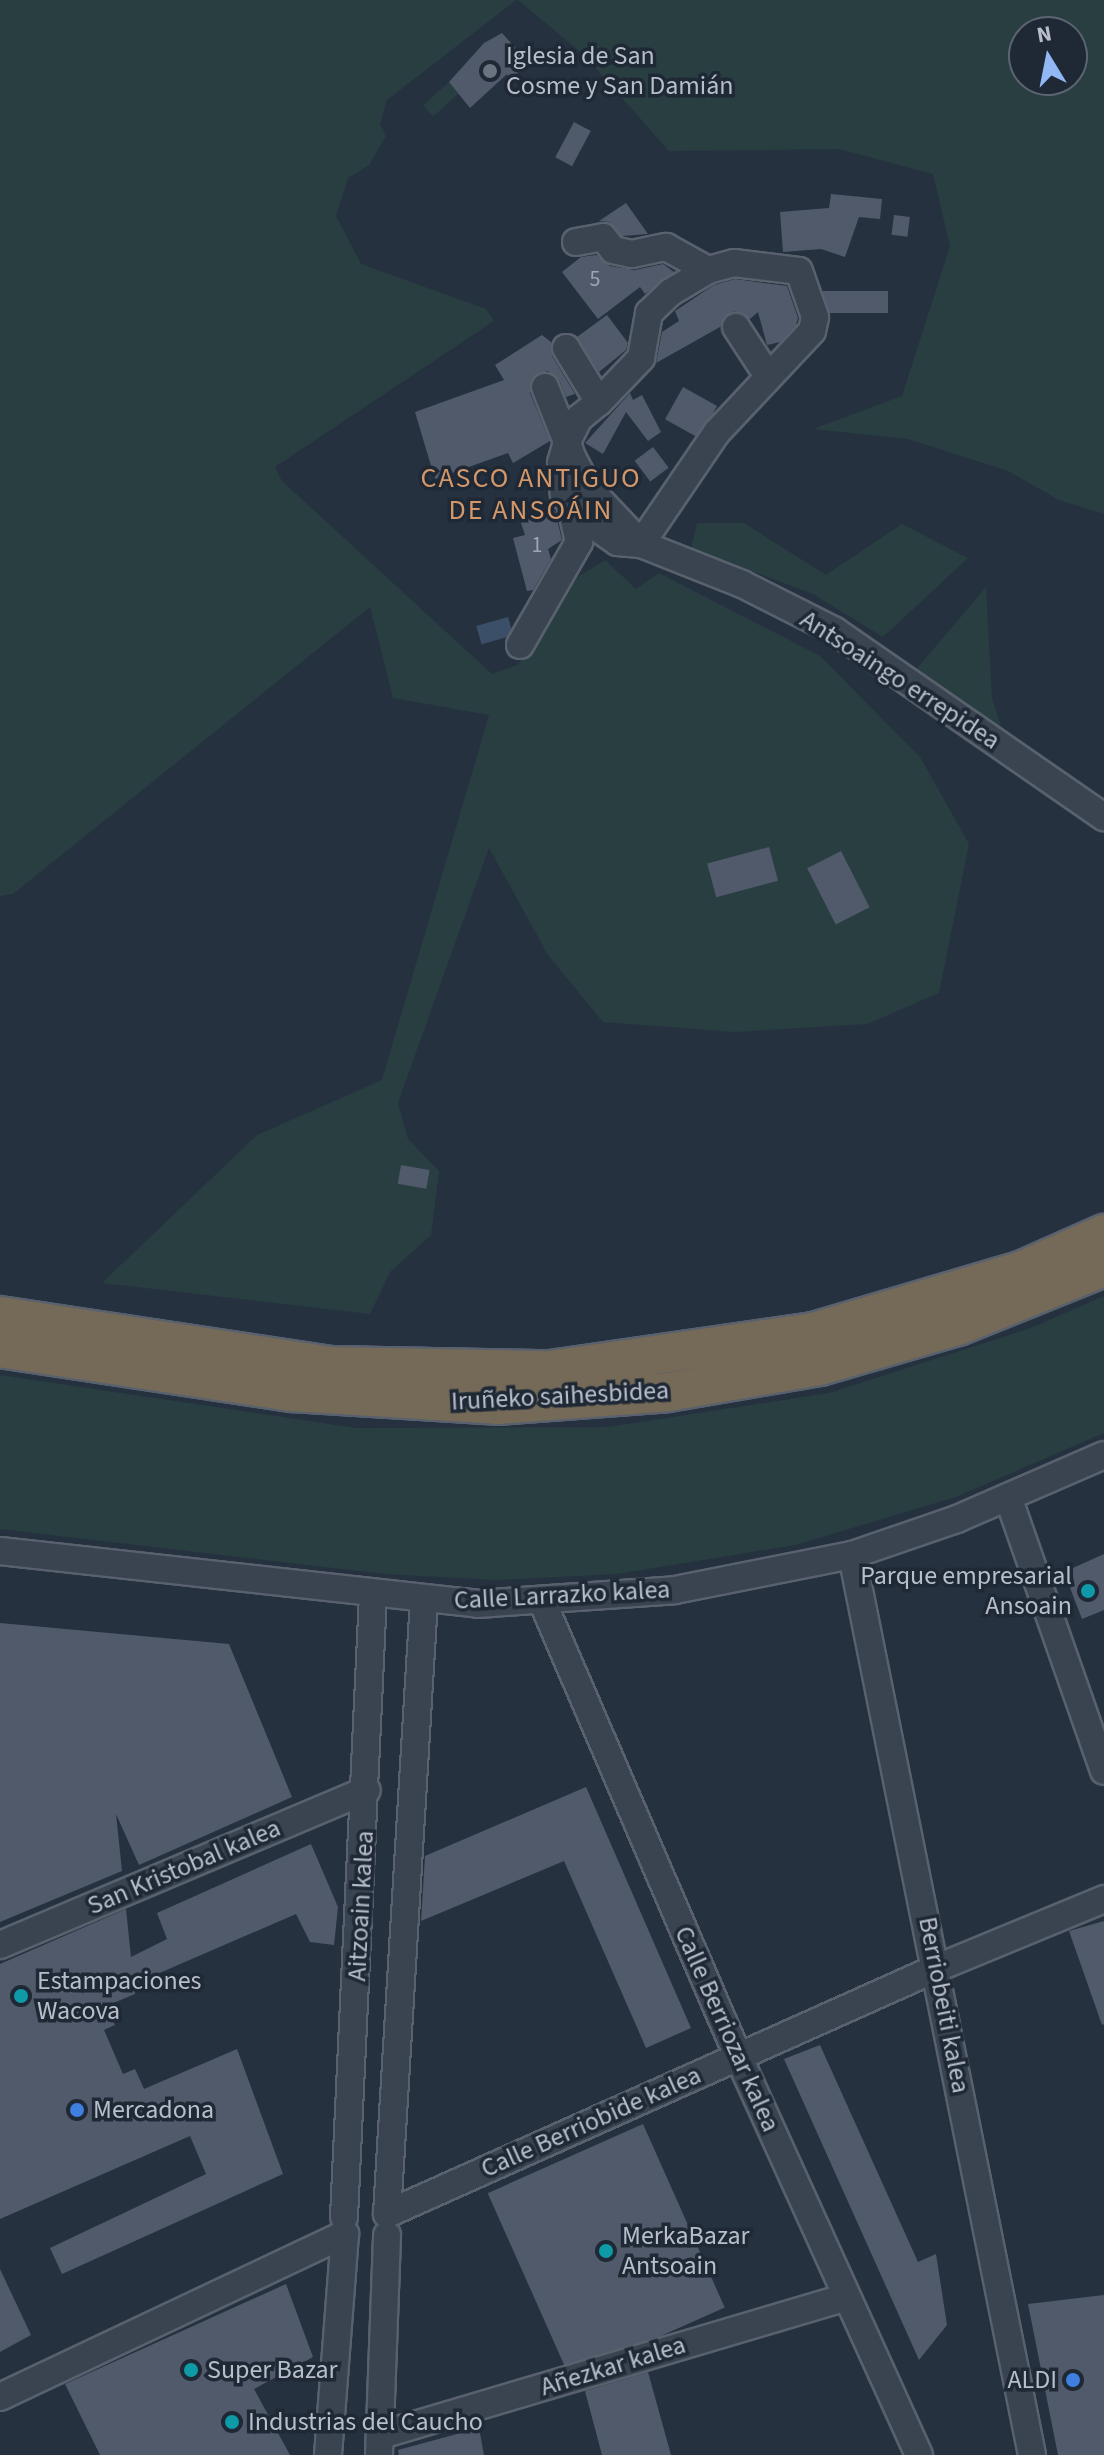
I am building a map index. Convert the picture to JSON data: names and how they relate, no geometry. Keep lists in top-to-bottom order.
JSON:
{
  "streets": {
    "highway": ["Iruñeko saihesbidea"],
    "street": [
      "Antsoaingo errepidea",
      "Calle Larrazko kalea",
      "San Kristobal kalea",
      "Aitzoain kalea",
      "Berriobeiti kalea",
      "Calle Berriozar kalea",
      "Calle Berriobide kalea",
      "Añezkar kalea"
    ]
  },
  "crossings": [
    ["Calle Larrazko kalea", "Aitzoain kalea"],
    ["Calle Larrazko kalea", "Berriobeiti kalea"],
    ["Calle Larrazko kalea", "Calle Berriozar kalea"],
    ["San Kristobal kalea", "Aitzoain kalea"],
    ["Aitzoain kalea", "Calle Berriobide kalea"],
    ["Aitzoain kalea", "Añezkar kalea"],
    ["Berriobeiti kalea", "Calle Berriobide kalea"],
    ["Calle Berriozar kalea", "Calle Berriobide kalea"],
    ["Calle Berriozar kalea", "Añezkar kalea"]
  ],
  "districts": ["CASCO ANTIGUO DE ANSOÁIN"],
  "places": [
    "Iglesia de San Cosme y San Damián",
    "Parque empresarial Ansoain",
    "Estampaciones Wacova",
    "Mercadona",
    "MerkaBazar Antsoain",
    "Super Bazar",
    "ALDI",
    "Industrias del Caucho"
  ],
  "house_numbers": ["5", "1"],
  "north": "top"
}
